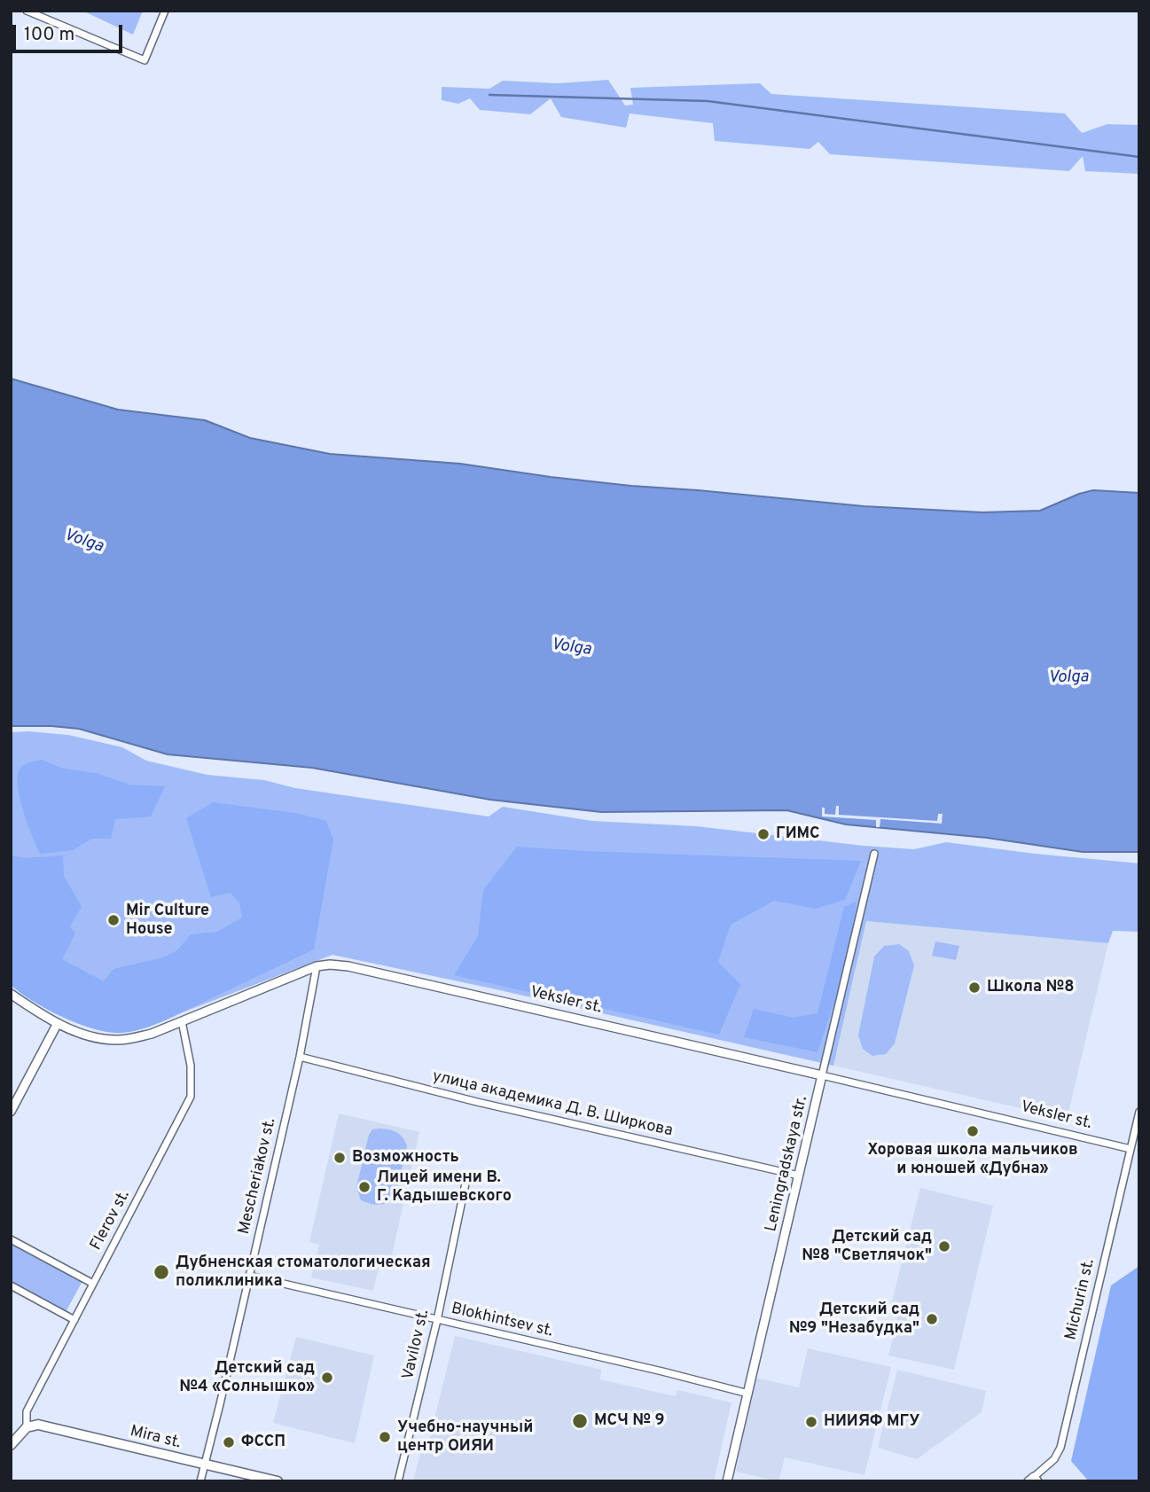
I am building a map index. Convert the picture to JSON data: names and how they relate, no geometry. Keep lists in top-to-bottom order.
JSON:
{
  "streets": {
    "main road": ["Mira st."],
    "street": [
      "Veksler st.",
      "улица академика Д. В. Ширкова",
      "Leningradskaya str.",
      "Mescheriakov st.",
      "Flerov st.",
      "Michurin st.",
      "Blokhintsev st.",
      "Vavilov st."
    ]
  },
  "crossings": [
    ["Veksler st.", "Leningradskaya str."],
    ["Veksler st.", "Mescheriakov st."],
    ["Veksler st.", "Flerov st."],
    ["Veksler st.", "Michurin st."],
    ["улица академика Д. В. Ширкова", "Leningradskaya str."],
    ["улица академика Д. В. Ширкова", "Mescheriakov st."],
    ["Leningradskaya str.", "Blokhintsev st."],
    ["Mescheriakov st.", "Blokhintsev st."],
    ["Mescheriakov st.", "Mira st."],
    ["Flerov st.", "Mira st."],
    ["Blokhintsev st.", "Vavilov st."]
  ],
  "water": ["Volga"],
  "places": [
    "ГИМС",
    "Mir Culture House",
    "Школа №8",
    "Хоровая школа мальчиков и юношей «Дубна»",
    "Возможность",
    "Лицей имени В. Г. Кадышевского",
    "Детский сад №8 \"Светлячок\"",
    "Дубненская стоматологическая поликлиника",
    "Детский сад №9 \"Незабудка\"",
    "Детский сад №4 «Солнышко»",
    "МСЧ № 9",
    "НИИЯФ МГУ",
    "Учебно-научный центр ОИЯИ",
    "ФССП"
  ],
  "scale_bar": "100 m"
}
